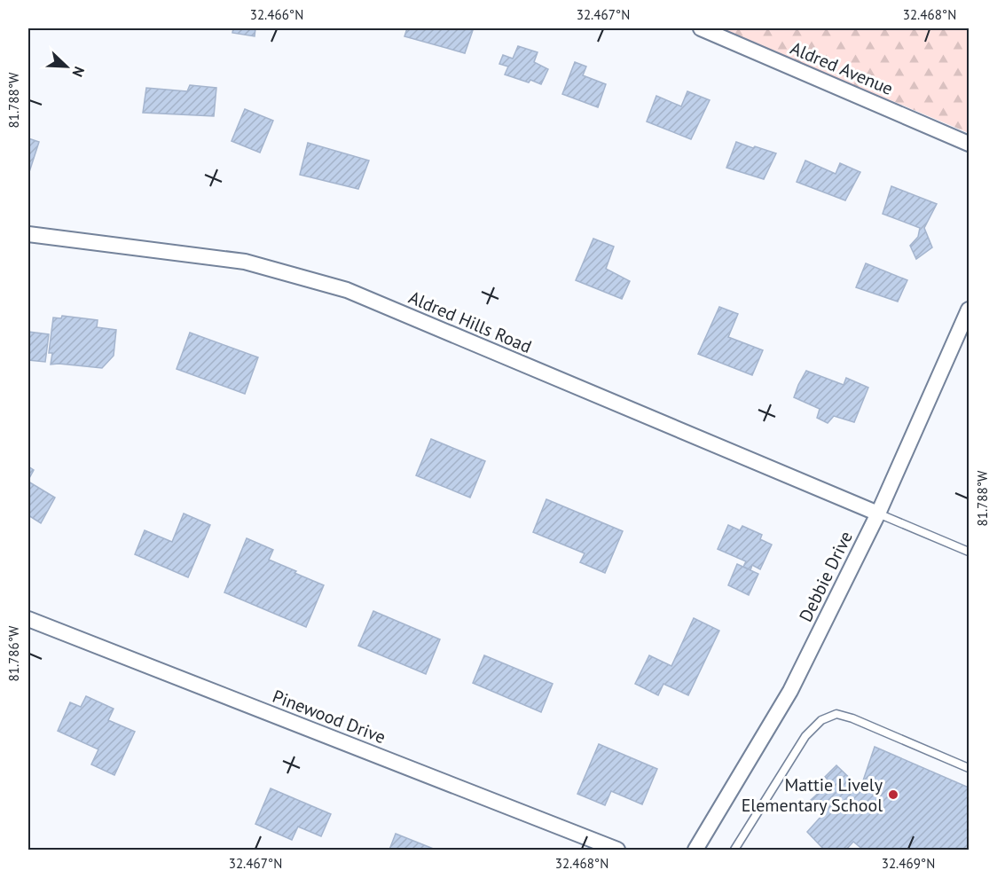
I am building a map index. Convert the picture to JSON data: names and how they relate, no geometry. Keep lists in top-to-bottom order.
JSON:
{
  "streets": {
    "street": [
      "Aldred Avenue",
      "Aldred Hills Road",
      "Debbie Drive",
      "Pinewood Drive"
    ]
  },
  "crossings": [
    ["Aldred Hills Road", "Debbie Drive"]
  ],
  "places": ["Mattie Lively Elementary School"],
  "north": "bottom right",
  "coordinates": [
    "32.466°N",
    "32.467°N",
    "32.468°N",
    "81.788°W",
    "81.786°W",
    "32.469°N"
  ]
}
